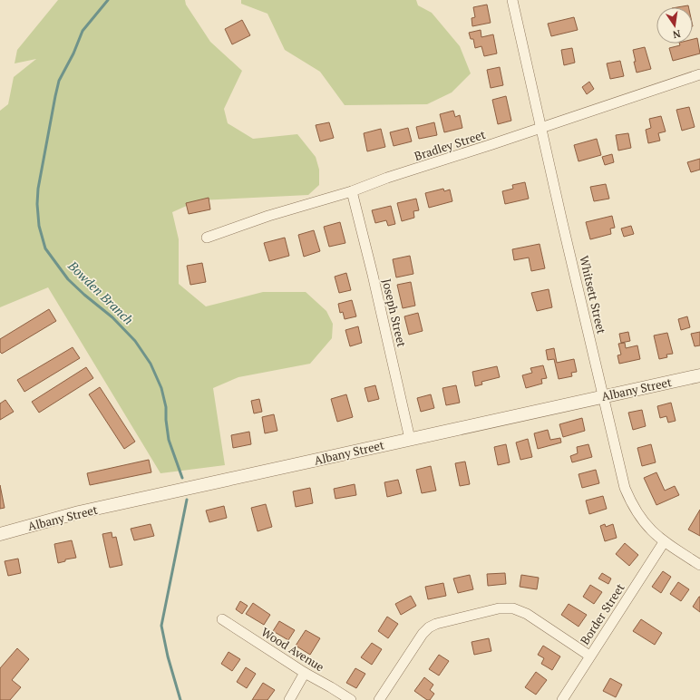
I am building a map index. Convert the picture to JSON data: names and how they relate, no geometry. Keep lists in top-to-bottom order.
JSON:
{
  "streets": {
    "street": [
      "Bradley Street",
      "Whitsett Street",
      "Joseph Street",
      "Albany Street",
      "Border Street",
      "Wood Avenue"
    ]
  },
  "crossings": [
    ["Bradley Street", "Whitsett Street"],
    ["Bradley Street", "Joseph Street"],
    ["Whitsett Street", "Albany Street"],
    ["Whitsett Street", "Border Street"],
    ["Joseph Street", "Albany Street"]
  ],
  "water": ["Bowden Branch"],
  "north": "bottom"
}
